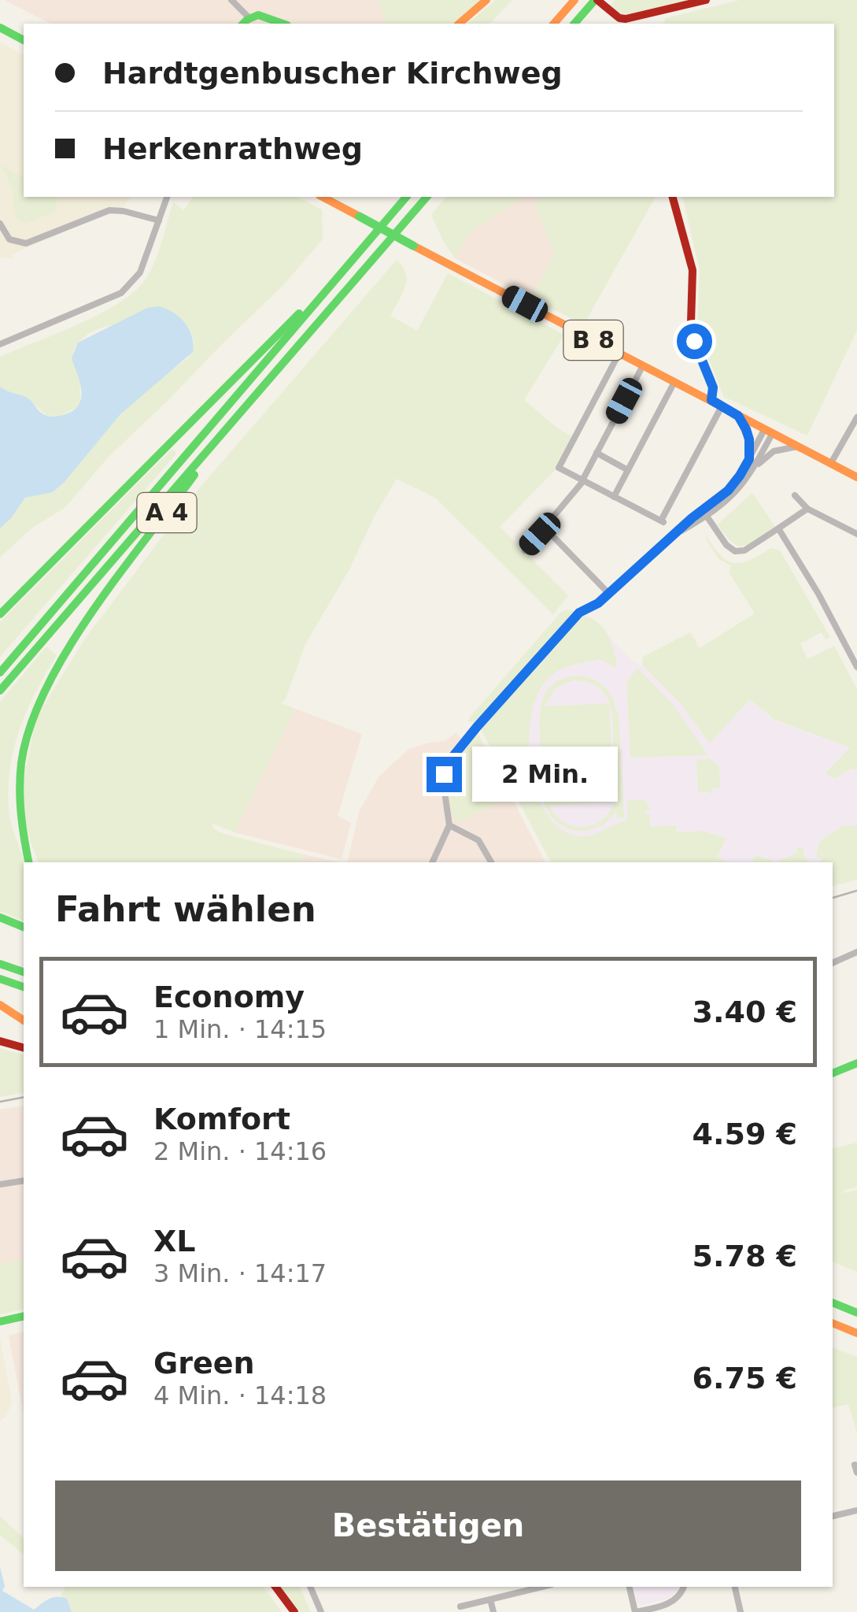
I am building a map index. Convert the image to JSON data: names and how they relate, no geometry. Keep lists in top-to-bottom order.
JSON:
{
  "streets": {
    "main road": ["B 8", "A 4"]
  },
  "page": {
    "banner": ["Hardtgenbuscher Kirchweg", "Herkenrathweg"],
    "bubble": "2 Min.",
    "heading": "Fahrt wählen",
    "list": [
      {
        "name": "Economy",
        "note": "1 Min. · 14:15",
        "value": "3.40 €"
      },
      {
        "name": "Komfort",
        "note": "2 Min. · 14:16",
        "value": "4.59 €"
      },
      {
        "name": "XL",
        "note": "3 Min. · 14:17",
        "value": "5.78 €"
      },
      {
        "name": "Green",
        "note": "4 Min. · 14:18",
        "value": "6.75 €"
      }
    ],
    "buttons": "Bestätigen"
  }
}
